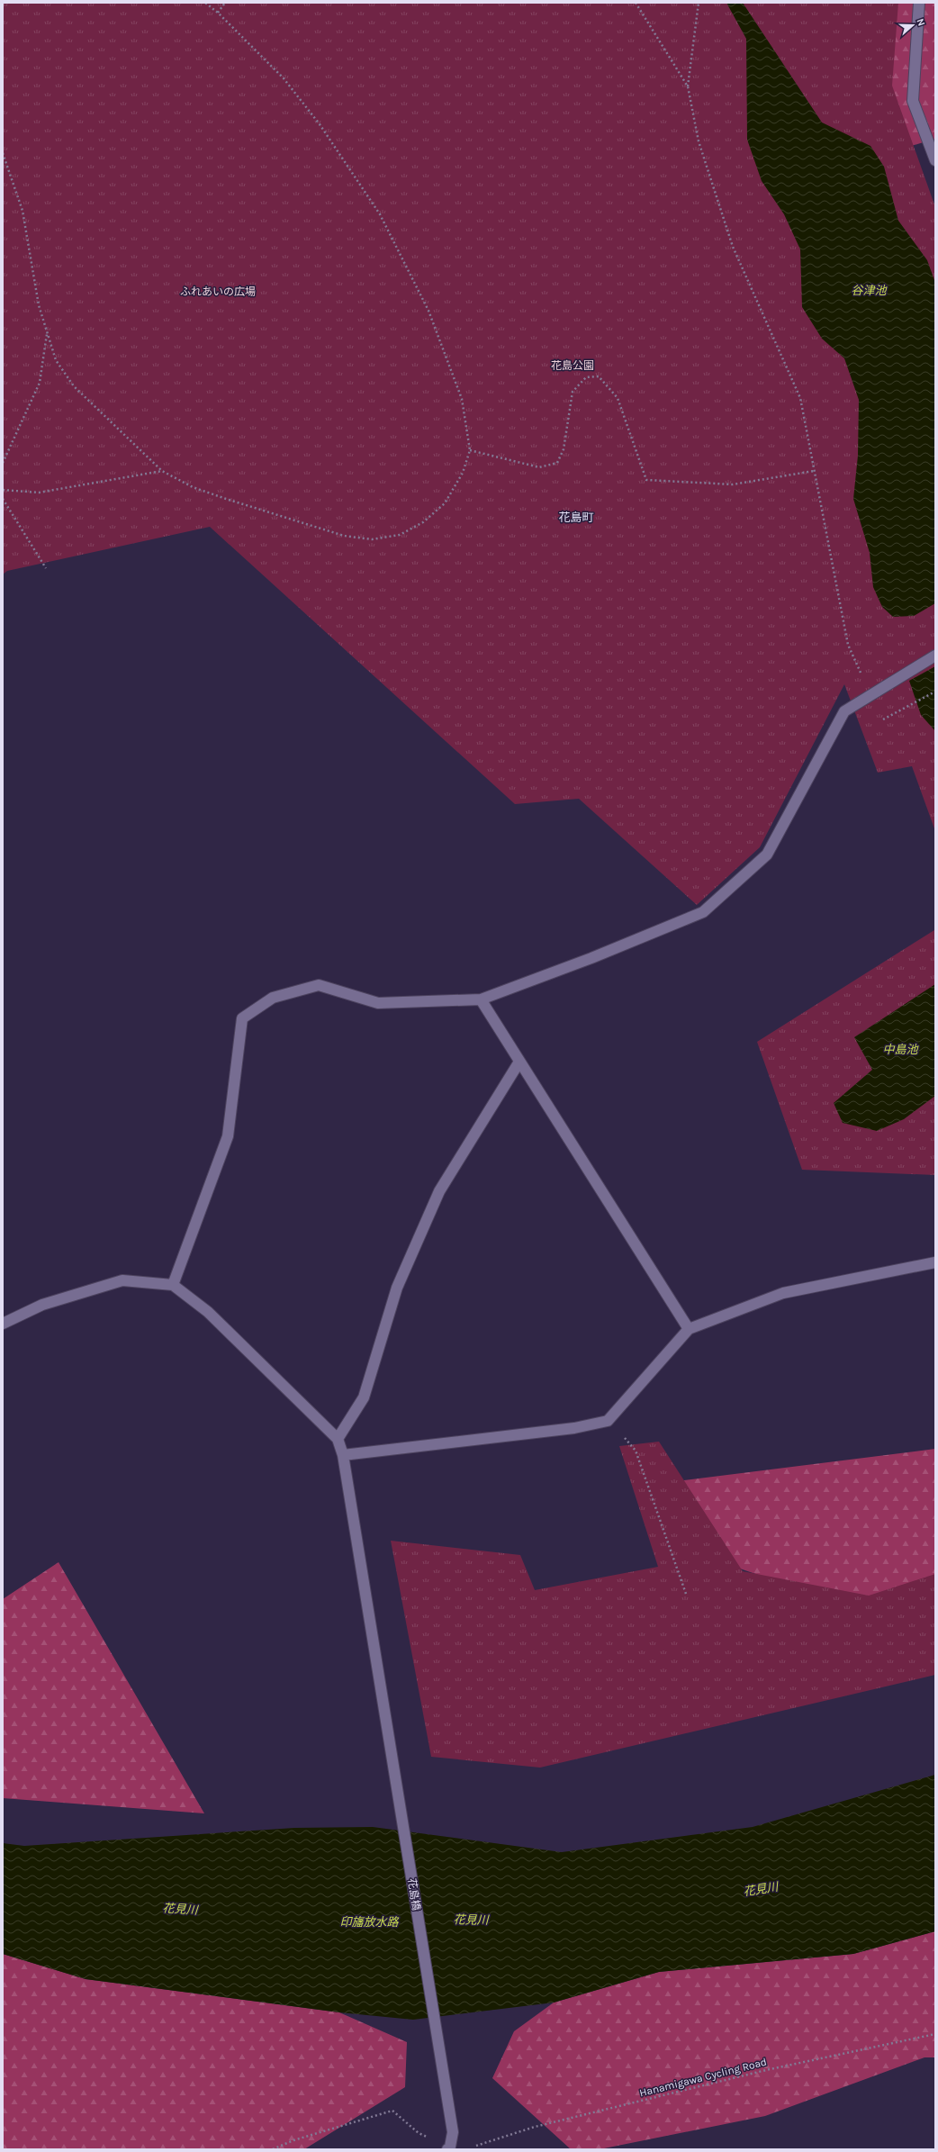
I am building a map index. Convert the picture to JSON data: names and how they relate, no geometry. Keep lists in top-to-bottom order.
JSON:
{
  "streets": {
    "street": ["花島橋"],
    "path": ["Hanamigawa Cycling Road"]
  },
  "districts": ["花島町"],
  "water": [
    "谷津池",
    "中島池",
    "花見川",
    "印旛放水路"
  ],
  "parks": ["ふれあいの広場", "花島公園"],
  "north": "right"
}
